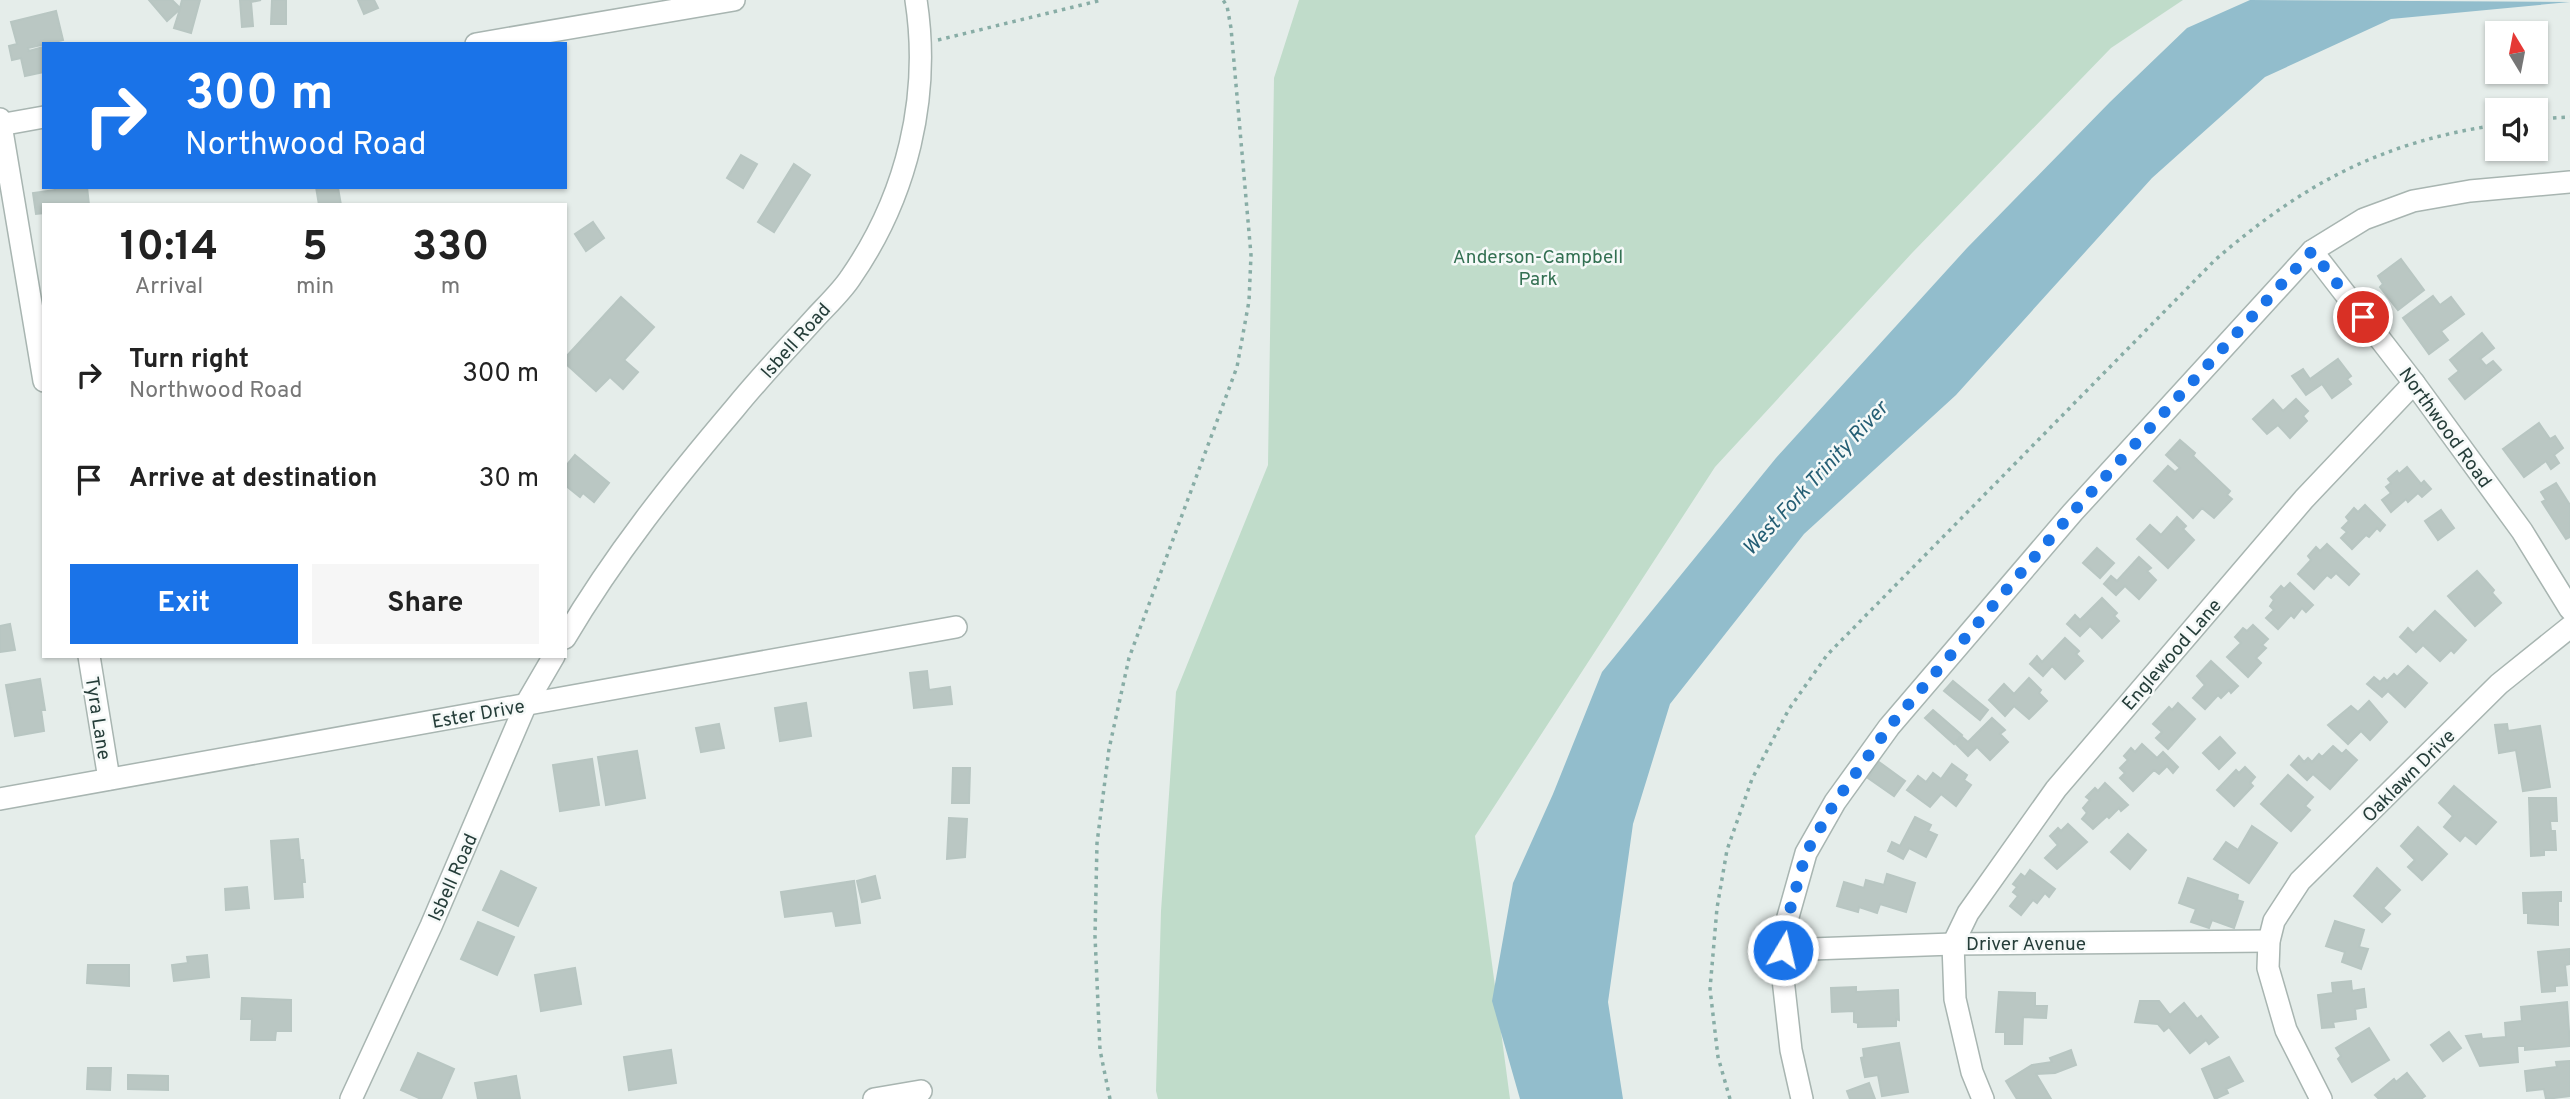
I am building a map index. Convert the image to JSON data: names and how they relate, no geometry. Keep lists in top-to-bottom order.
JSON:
{
  "streets": {
    "street": [
      "Isbell Road",
      "Northwood Road",
      "Englewood Lane",
      "Ester Drive",
      "Tyra Lane",
      "Oaklawn Drive",
      "Driver Avenue"
    ]
  },
  "crossings": [
    ["Isbell Road", "Ester Drive"],
    ["Northwood Road", "Englewood Lane"],
    ["Englewood Lane", "Driver Avenue"],
    ["Ester Drive", "Tyra Lane"],
    ["Oaklawn Drive", "Driver Avenue"]
  ],
  "water": ["West Fork Trinity River"],
  "parks": ["Anderson-Campbell Park"],
  "north": "top",
  "page": {
    "turn": ["300 m", "Northwood Road"],
    "eta": [
      "10:14",
      "Arrival",
      "5",
      "min",
      "330",
      "m"
    ],
    "list": [
      {
        "name": "Turn right",
        "note": "Northwood Road",
        "value": "300 m"
      },
      {
        "name": "Arrive at destination",
        "value": "30 m"
      }
    ],
    "buttons": ["Exit", "Share"]
  }
}
